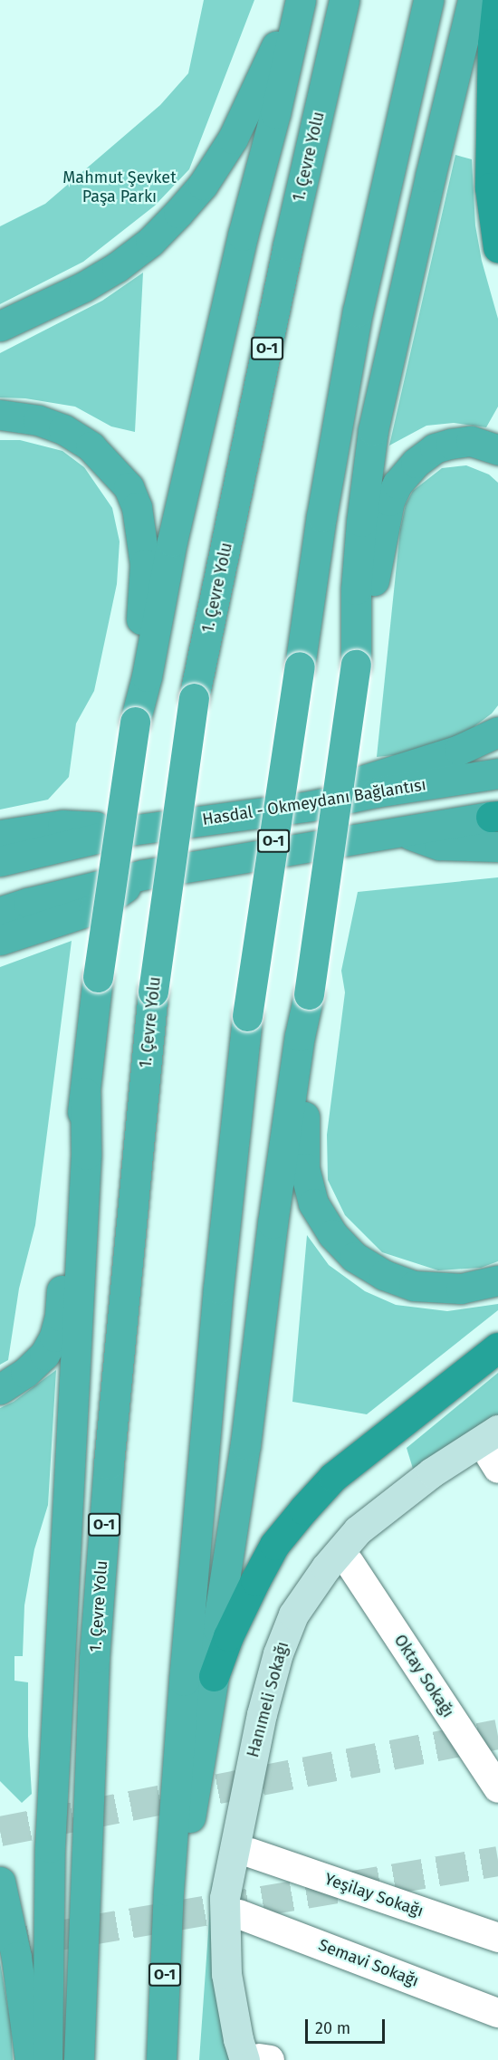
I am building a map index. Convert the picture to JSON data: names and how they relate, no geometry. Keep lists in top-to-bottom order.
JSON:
{
  "streets": {
    "highway": ["1. Çevre Yolu", "O-1", "Hasdal - Okmeydanı Bağlantısı"],
    "main road": ["Hanımeli Sokağı"],
    "street": ["Oktay Sokağı", "Yeşilay Sokağı", "Semavi Sokağı"]
  },
  "crossings": [
    ["Oktay Sokağı", "Hanımeli Sokağı"],
    ["Hanımeli Sokağı", "Yeşilay Sokağı"],
    ["Hanımeli Sokağı", "Semavi Sokağı"]
  ],
  "parks": ["Mahmut Şevket Paşa Parkı"],
  "scale_bar": "20 m"
}
